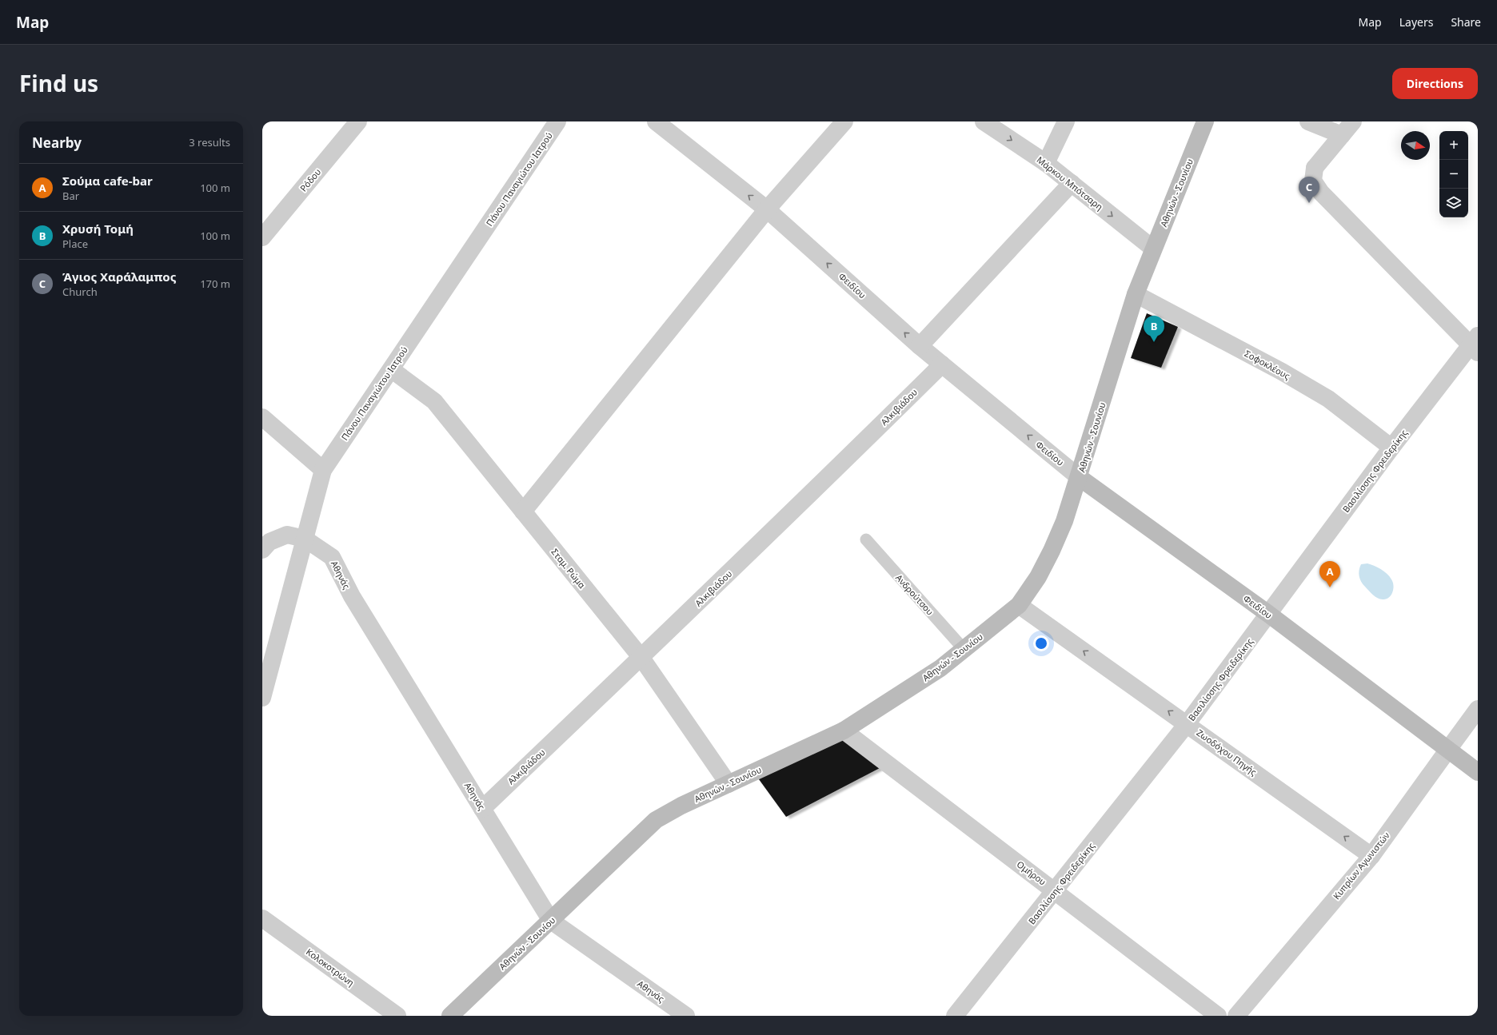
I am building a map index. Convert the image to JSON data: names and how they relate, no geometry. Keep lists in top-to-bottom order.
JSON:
{
  "streets": {
    "main road": ["Αθηνών - Σουνίου", "Φειδίου"],
    "street": [
      "Πάνου Παναγιώτου Ιατρού",
      "Ρόδου",
      "Μάρκου Μπότσαρη",
      "Σοφοκλέους",
      "Αλκιβιάδου",
      "Βασιλίσσης Φρειδερίκης",
      "Σταμ. Ρώμα",
      "Αθηνάς",
      "Ζωοδόχου Πηγής",
      "Κυπρίων Αγωνιστών",
      "Ομήρου",
      "Κολοκοτρώνη"
    ],
    "lane": ["Ανδρούτσου"]
  },
  "crossings": [
    ["Πάνου Παναγιώτου Ιατρού", "Σταμ. Ρώμα"],
    ["Πάνου Παναγιώτου Ιατρού", "Αθηνάς"],
    ["Μάρκου Μπότσαρη", "Αθηνών - Σουνίου"],
    ["Αθηνών - Σουνίου", "Φειδίου"],
    ["Αθηνών - Σουνίου", "Σοφοκλέους"],
    ["Αθηνών - Σουνίου", "Σταμ. Ρώμα"],
    ["Αθηνών - Σουνίου", "Αθηνάς"],
    ["Αθηνών - Σουνίου", "Ανδρούτσου"],
    ["Αθηνών - Σουνίου", "Ζωοδόχου Πηγής"],
    ["Αθηνών - Σουνίου", "Ομήρου"],
    ["Φειδίου", "Αλκιβιάδου"],
    ["Φειδίου", "Βασιλίσσης Φρειδερίκης"],
    ["Φειδίου", "Κυπρίων Αγωνιστών"],
    ["Σοφοκλέους", "Βασιλίσσης Φρειδερίκης"],
    ["Αλκιβιάδου", "Σταμ. Ρώμα"],
    ["Αλκιβιάδου", "Αθηνάς"],
    ["Βασιλίσσης Φρειδερίκης", "Ζωοδόχου Πηγής"],
    ["Βασιλίσσης Φρειδερίκης", "Ομήρου"],
    ["Ζωοδόχου Πηγής", "Κυπρίων Αγωνιστών"]
  ],
  "one_way": ["Μάρκου Μπότσαρη", "Φειδίου", "Ζωοδόχου Πηγής"],
  "north": "right",
  "page": {
    "header": "Map",
    "nav": ["Map", "Layers", "Share"],
    "title": "Find us",
    "buttons": "Directions",
    "heading": ["Nearby", "3 results"],
    "map_buttons": ["+", "−"],
    "list": [
      {
        "mark": "A",
        "name": "Σούμα cafe-bar",
        "note": "Bar",
        "value": "100 m"
      },
      {
        "mark": "B",
        "name": "Χρυσή Τομή",
        "note": "Place",
        "value": "100 m"
      },
      {
        "mark": "C",
        "name": "Άγιος Χαράλαμπος",
        "note": "Church",
        "value": "170 m"
      }
    ],
    "pins": ["C", "B", "A"]
  }
}
